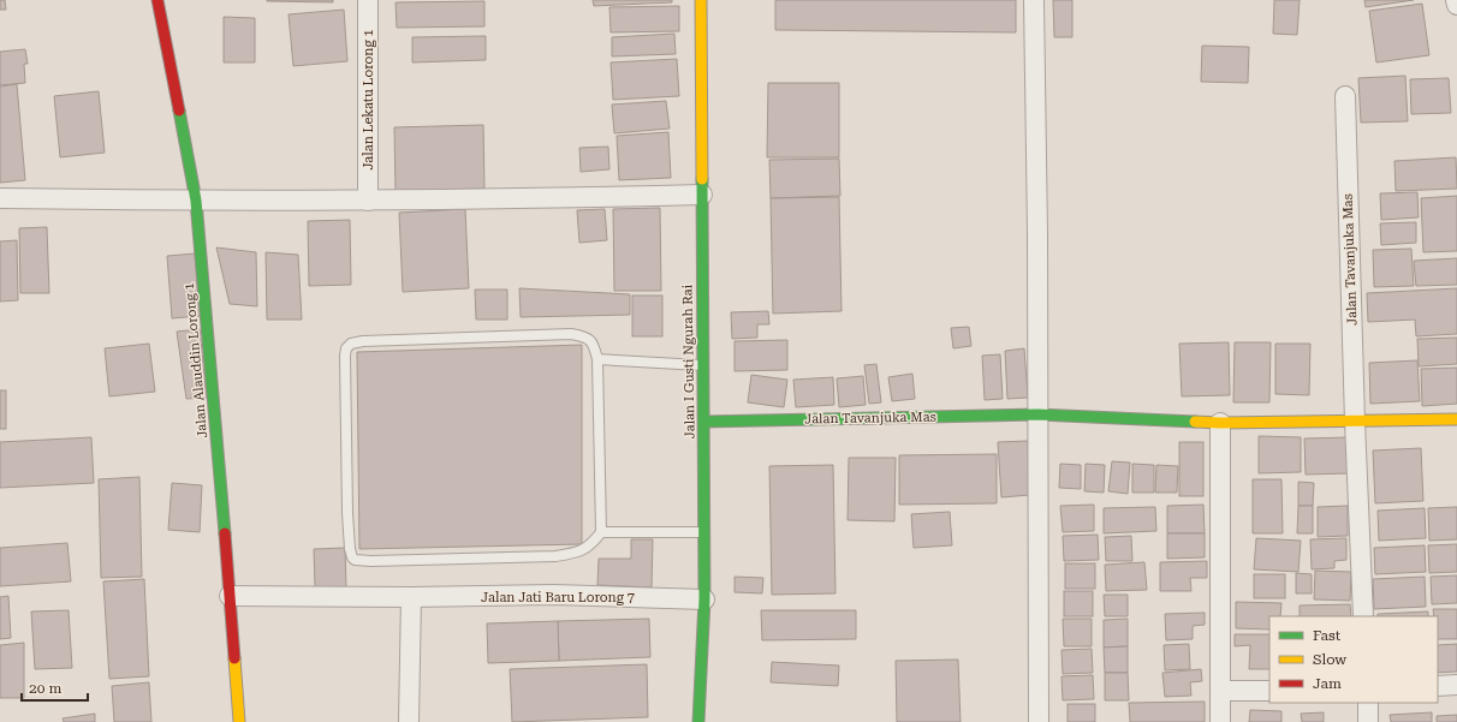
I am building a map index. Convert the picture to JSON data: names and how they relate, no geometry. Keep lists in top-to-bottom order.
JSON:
{
  "streets": {
    "street": [
      "Jalan Lekatu Lorong 1",
      "Jalan Tavanjuka Mas",
      "Jalan Alauddin Lorong 1",
      "Jalan I Gusti Ngurah Rai",
      "Jalan Jati Baru Lorong 7"
    ]
  },
  "crossings": [
    ["Jalan Tavanjuka Mas", "Jalan I Gusti Ngurah Rai"],
    ["Jalan Alauddin Lorong 1", "Jalan Jati Baru Lorong 7"],
    ["Jalan I Gusti Ngurah Rai", "Jalan Jati Baru Lorong 7"]
  ],
  "legend": ["Fast", "Slow", "Jam"],
  "scale_bar": "20 m"
}
